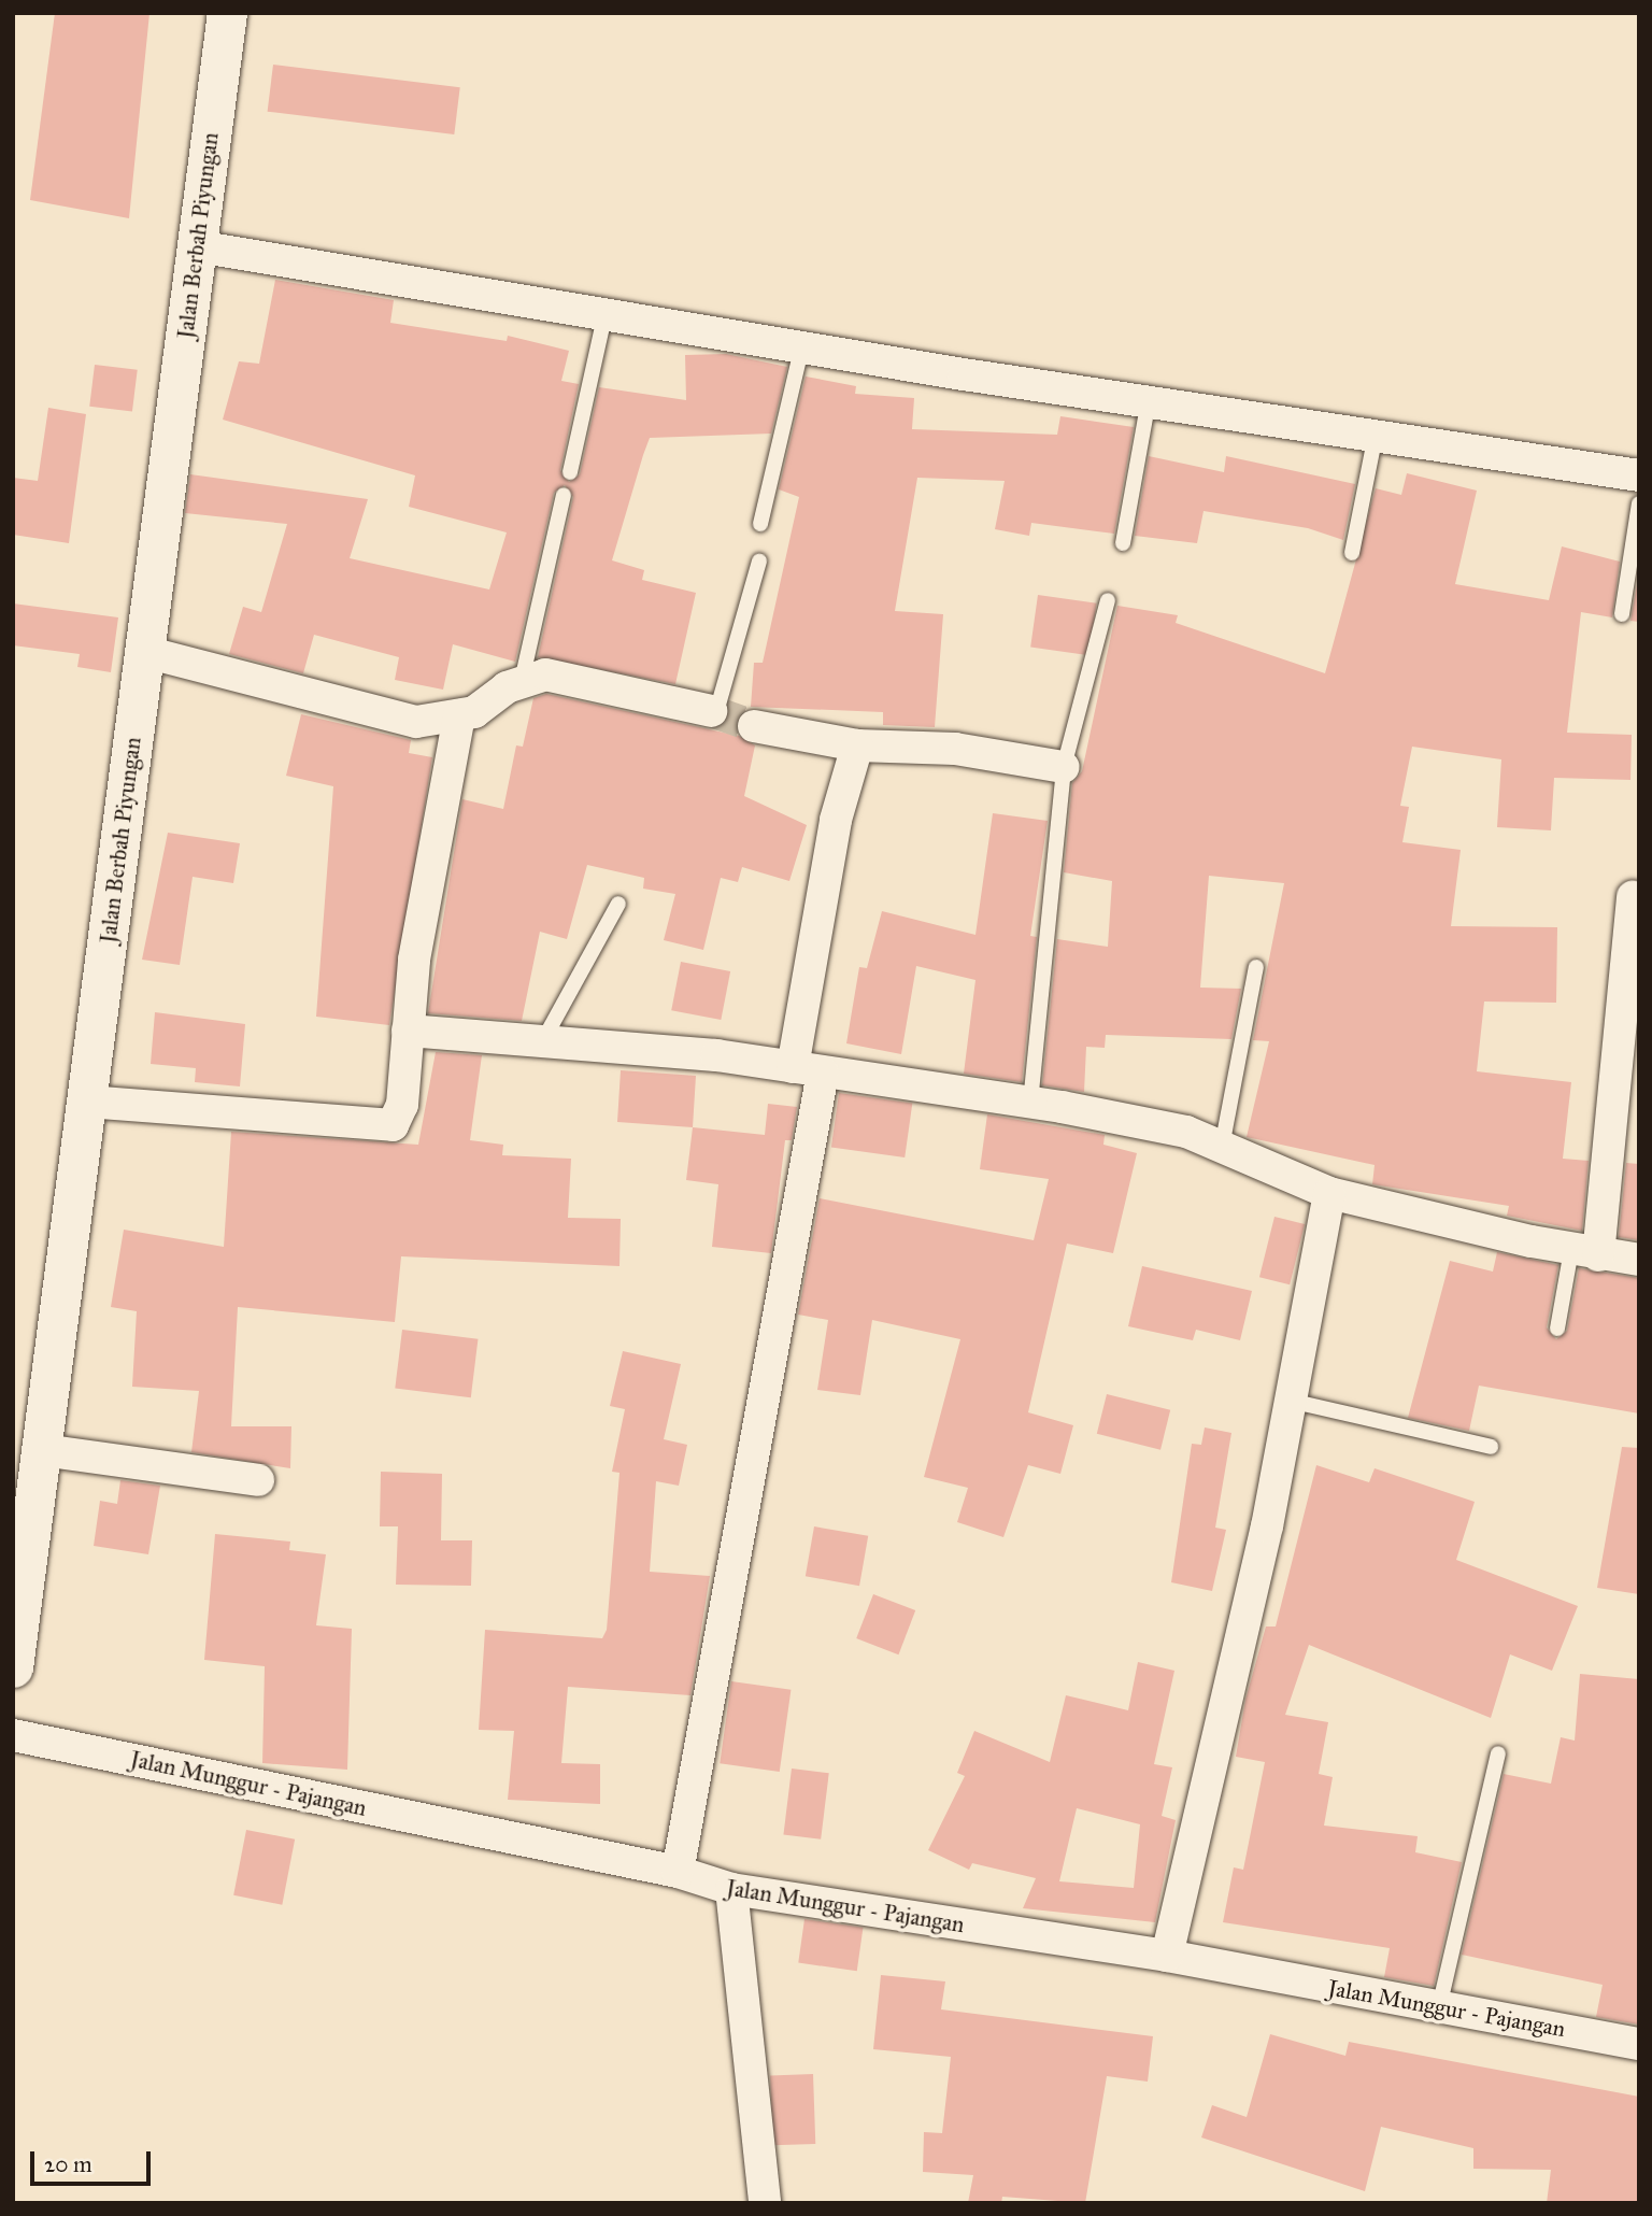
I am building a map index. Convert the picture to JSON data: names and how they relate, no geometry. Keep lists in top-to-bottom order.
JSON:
{
  "streets": {
    "street": ["Jalan Berbah Piyungan", "Jalan Munggur - Pajangan"]
  },
  "scale_bar": "20 m"
}
